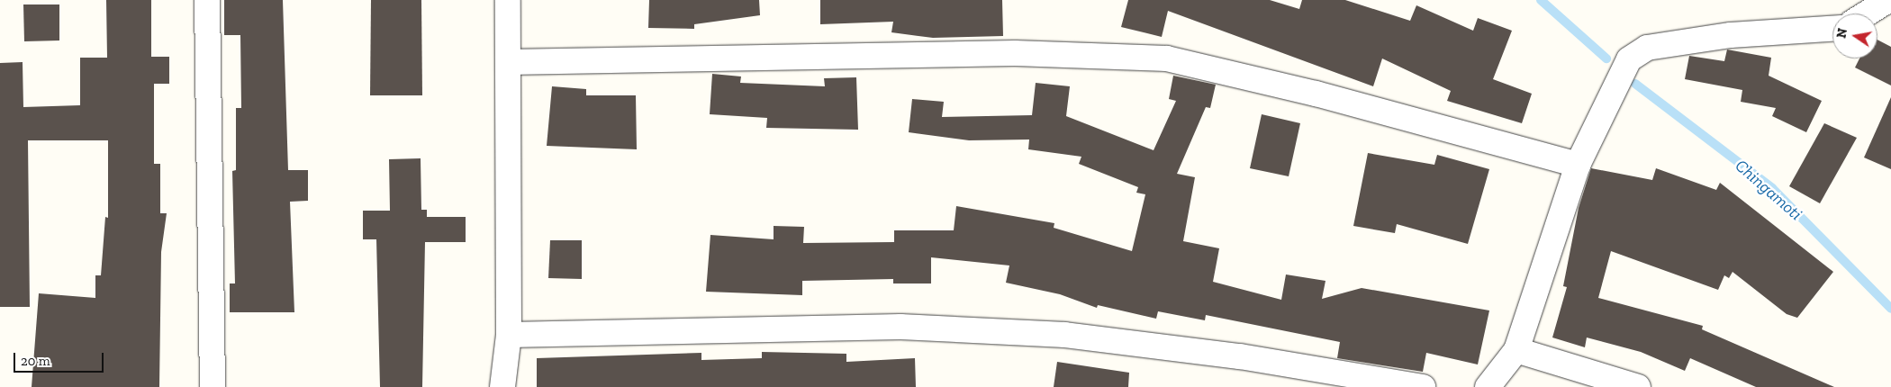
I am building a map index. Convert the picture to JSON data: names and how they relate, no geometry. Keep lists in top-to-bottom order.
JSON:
{
  "water": ["Chingamoti"],
  "scale_bar": "20 m",
  "north": "left"
}
